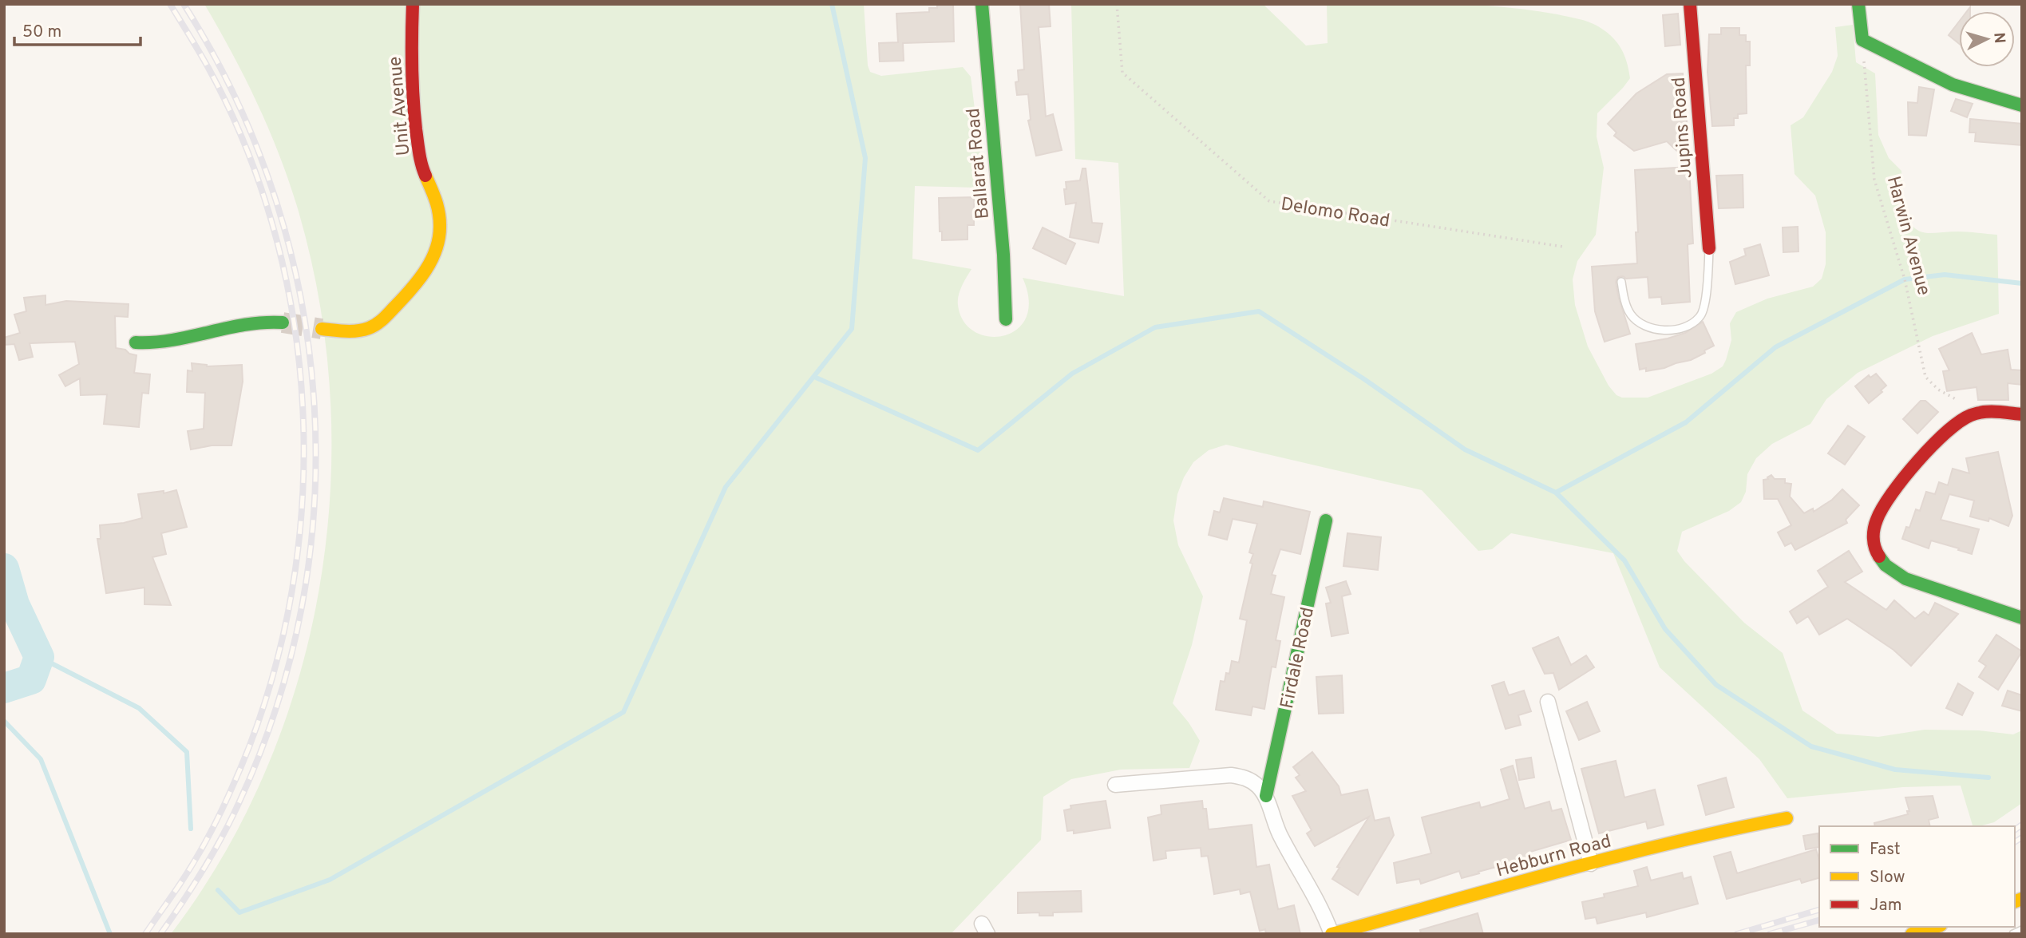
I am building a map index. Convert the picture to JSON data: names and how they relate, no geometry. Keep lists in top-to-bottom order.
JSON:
{
  "streets": {
    "street": [
      "Unit Avenue",
      "Jupins Road",
      "Ballarat Road",
      "Firdale Road",
      "Hebburn Road"
    ],
    "path": ["Delomo Road", "Harwin Avenue"]
  },
  "legend": ["Fast", "Slow", "Jam"],
  "scale_bar": "50 m",
  "north": "right"
}
